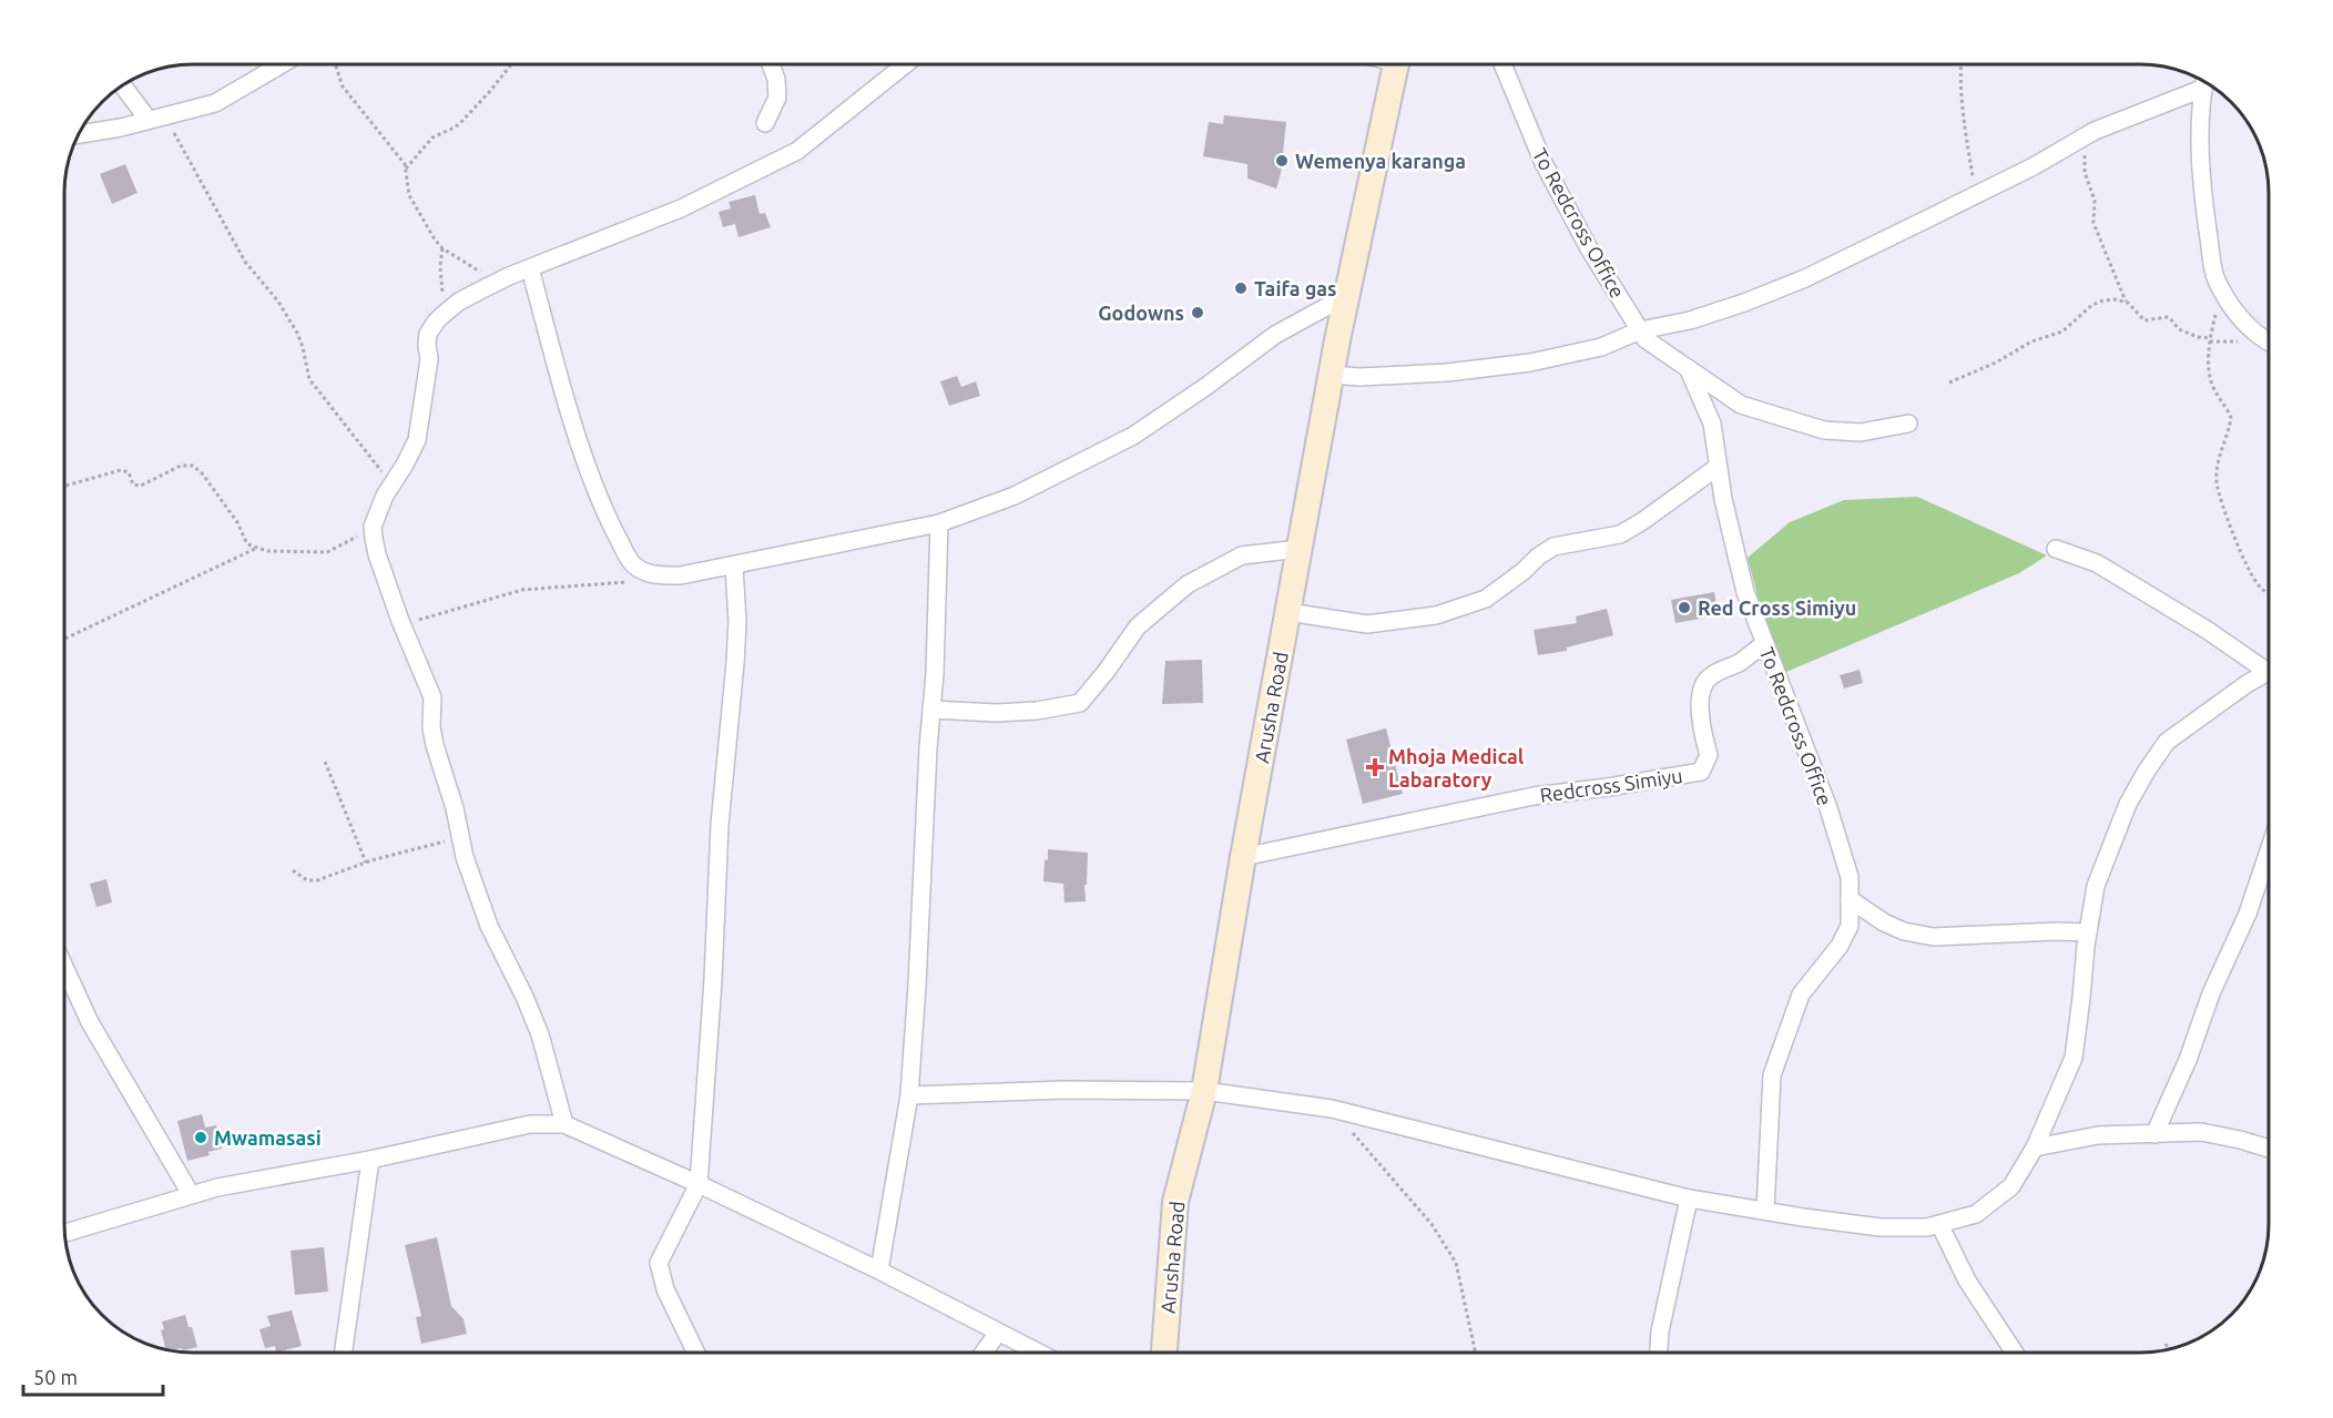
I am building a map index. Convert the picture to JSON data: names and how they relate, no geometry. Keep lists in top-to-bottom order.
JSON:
{
  "streets": {
    "main road": ["Arusha Road"],
    "street": ["To Redcross Office", "Redcross Simiyu"]
  },
  "crossings": [
    ["To Redcross Office", "Redcross Simiyu"],
    ["Arusha Road", "Redcross Simiyu"]
  ],
  "places": {
    "other": [
      "Wemenya karanga",
      "Taifa gas",
      "Godowns",
      "Red Cross Simiyu",
      "Mwamasasi"
    ],
    "health": ["Mhoja Medical Labaratory"]
  },
  "scale_bar": "50 m"
}
